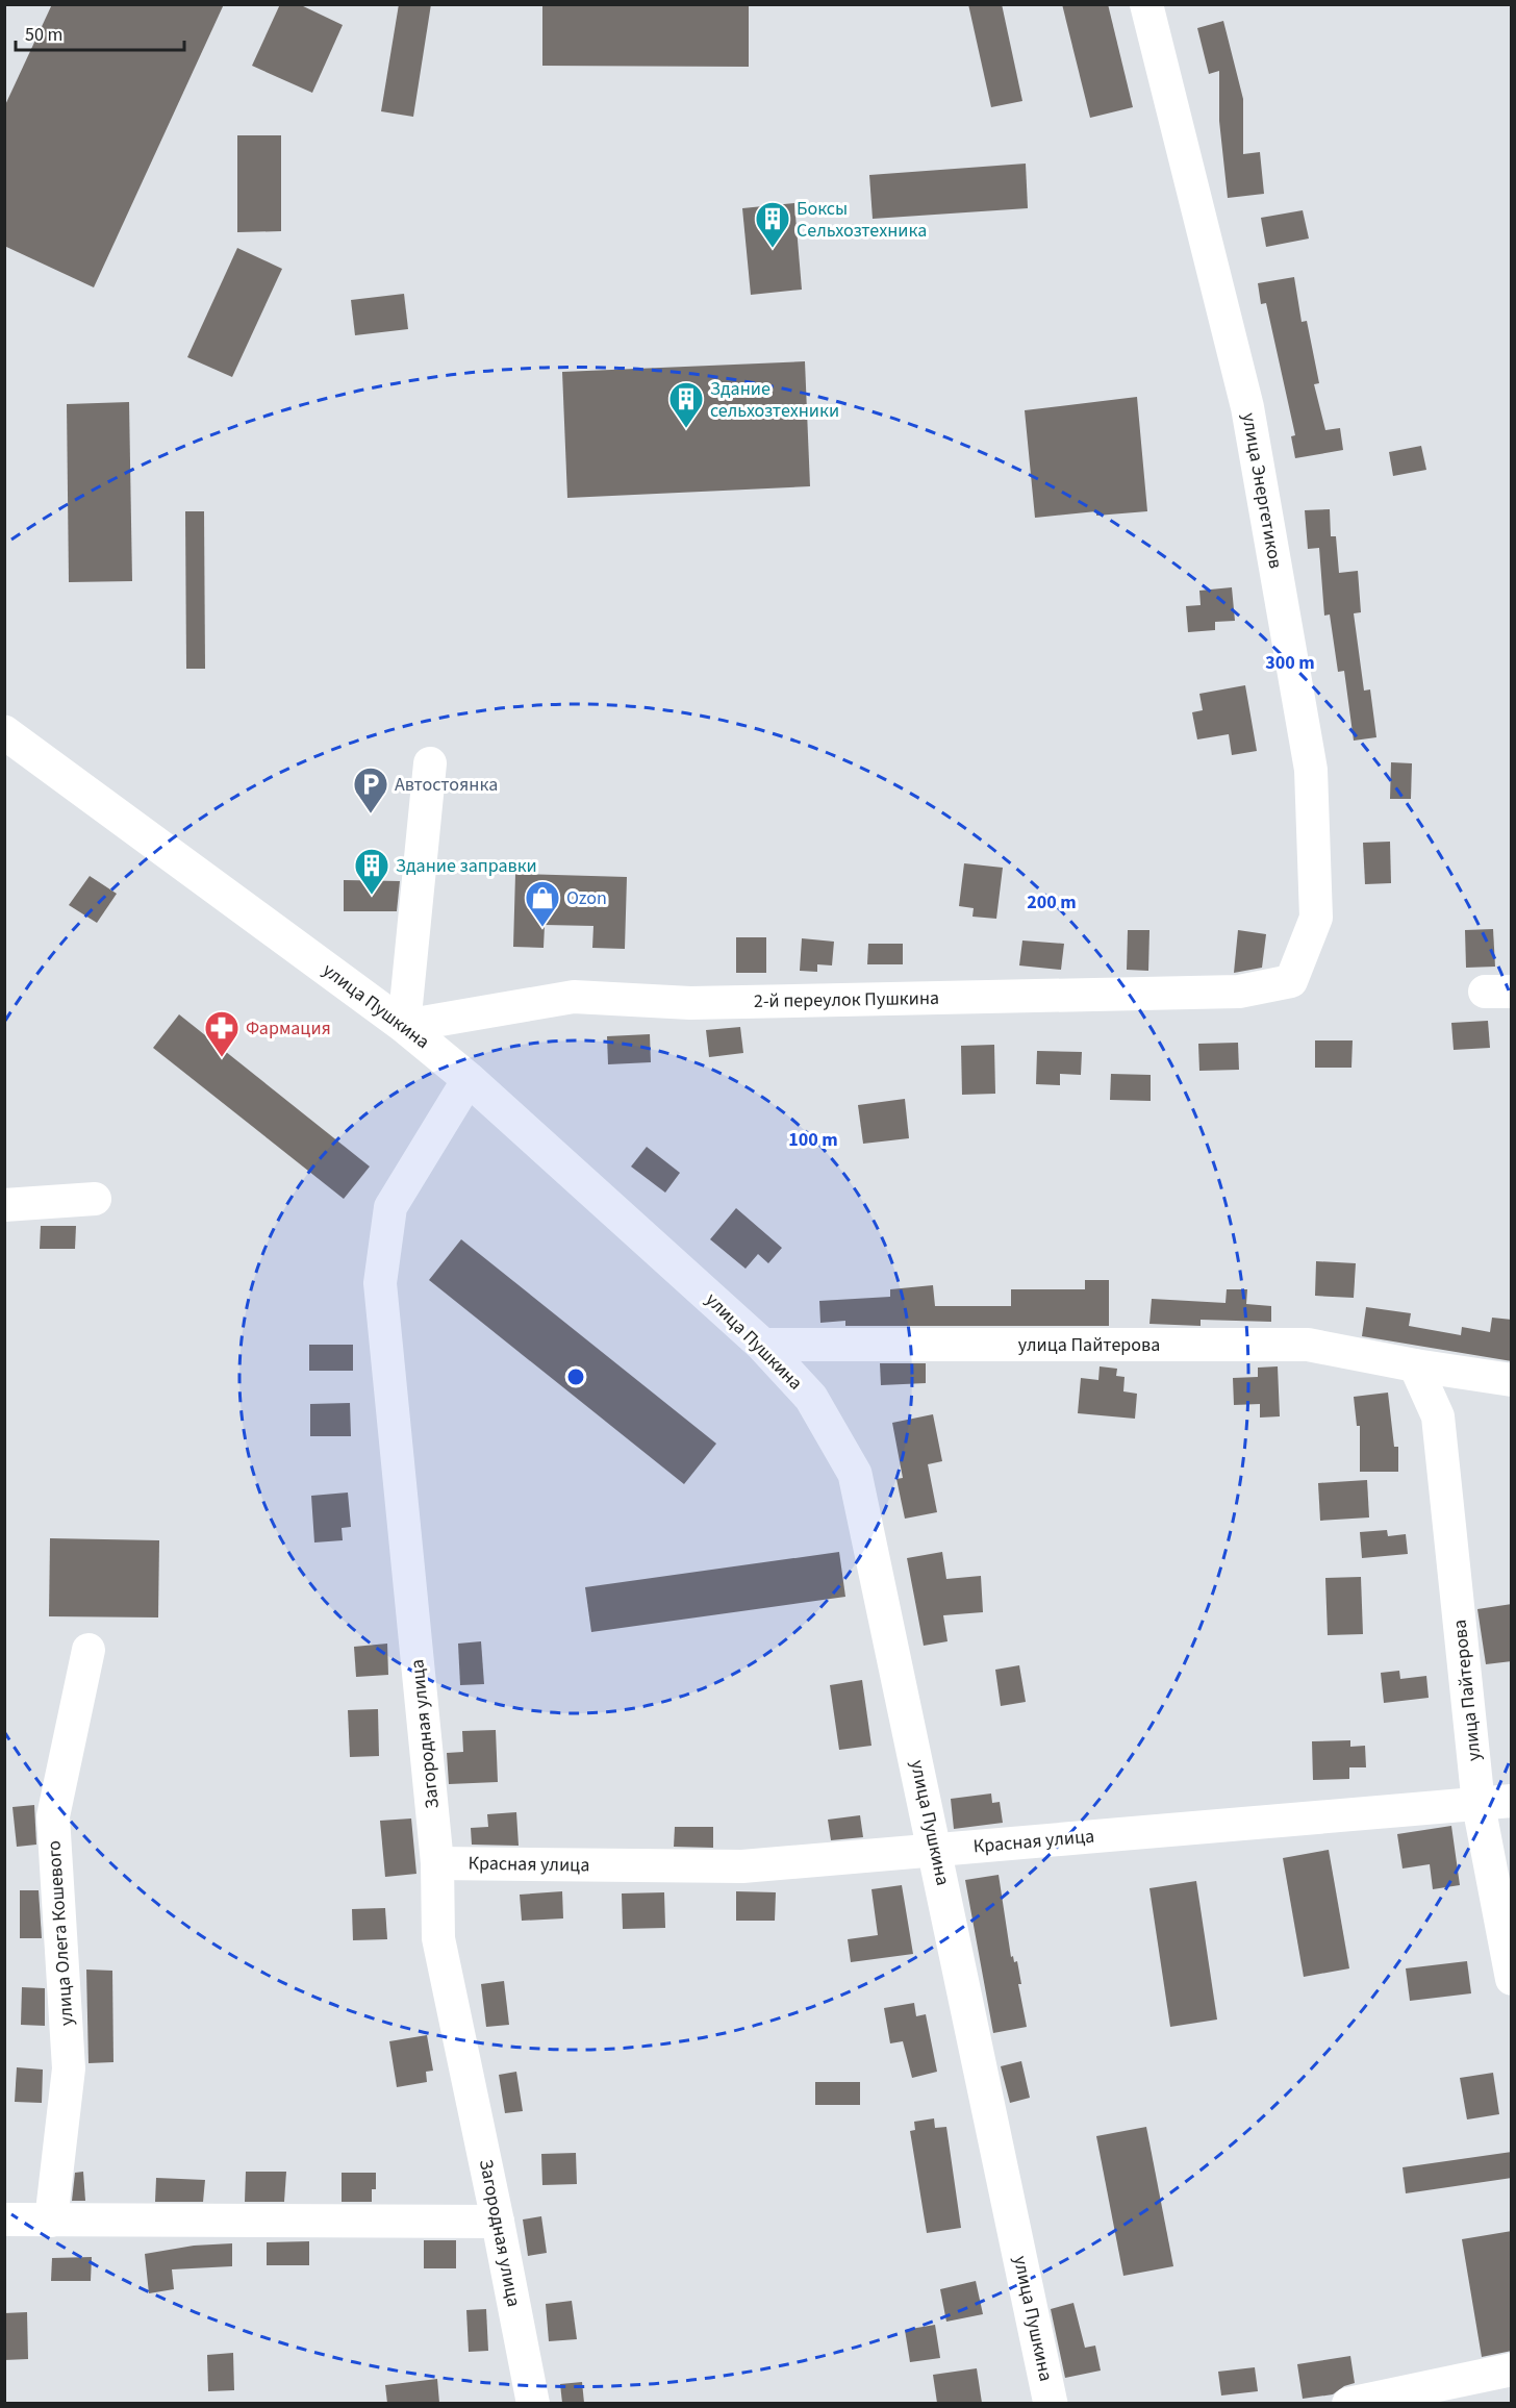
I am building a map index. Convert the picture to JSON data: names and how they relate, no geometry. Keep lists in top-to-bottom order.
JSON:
{
  "streets": {
    "main road": ["улица Пушкина"],
    "street": [
      "улица Энергетиков",
      "2-й переулок Пушкина",
      "улица Пайтерова",
      "Загородная улица",
      "Красная улица",
      "улица Олега Кошевого"
    ]
  },
  "crossings": [
    ["улица Энергетиков", "2-й переулок Пушкина"],
    ["2-й переулок Пушкина", "улица Пушкина"],
    ["улица Пушкина", "улица Пайтерова"],
    ["улица Пушкина", "Загородная улица"],
    ["улица Пушкина", "Красная улица"],
    ["улица Пайтерова", "Красная улица"],
    ["Загородная улица", "Красная улица"]
  ],
  "places": {
    "building": ["Боксы Сельхозтехника", "Здание сельхозтехники", "Здание заправки"],
    "parking": ["Автостоянка"],
    "shop": ["Ozon"],
    "pharmacy": ["Фармация"]
  },
  "scale_bar": "50 m",
  "rings": ["300 m", "200 m", "100 m"]
}
